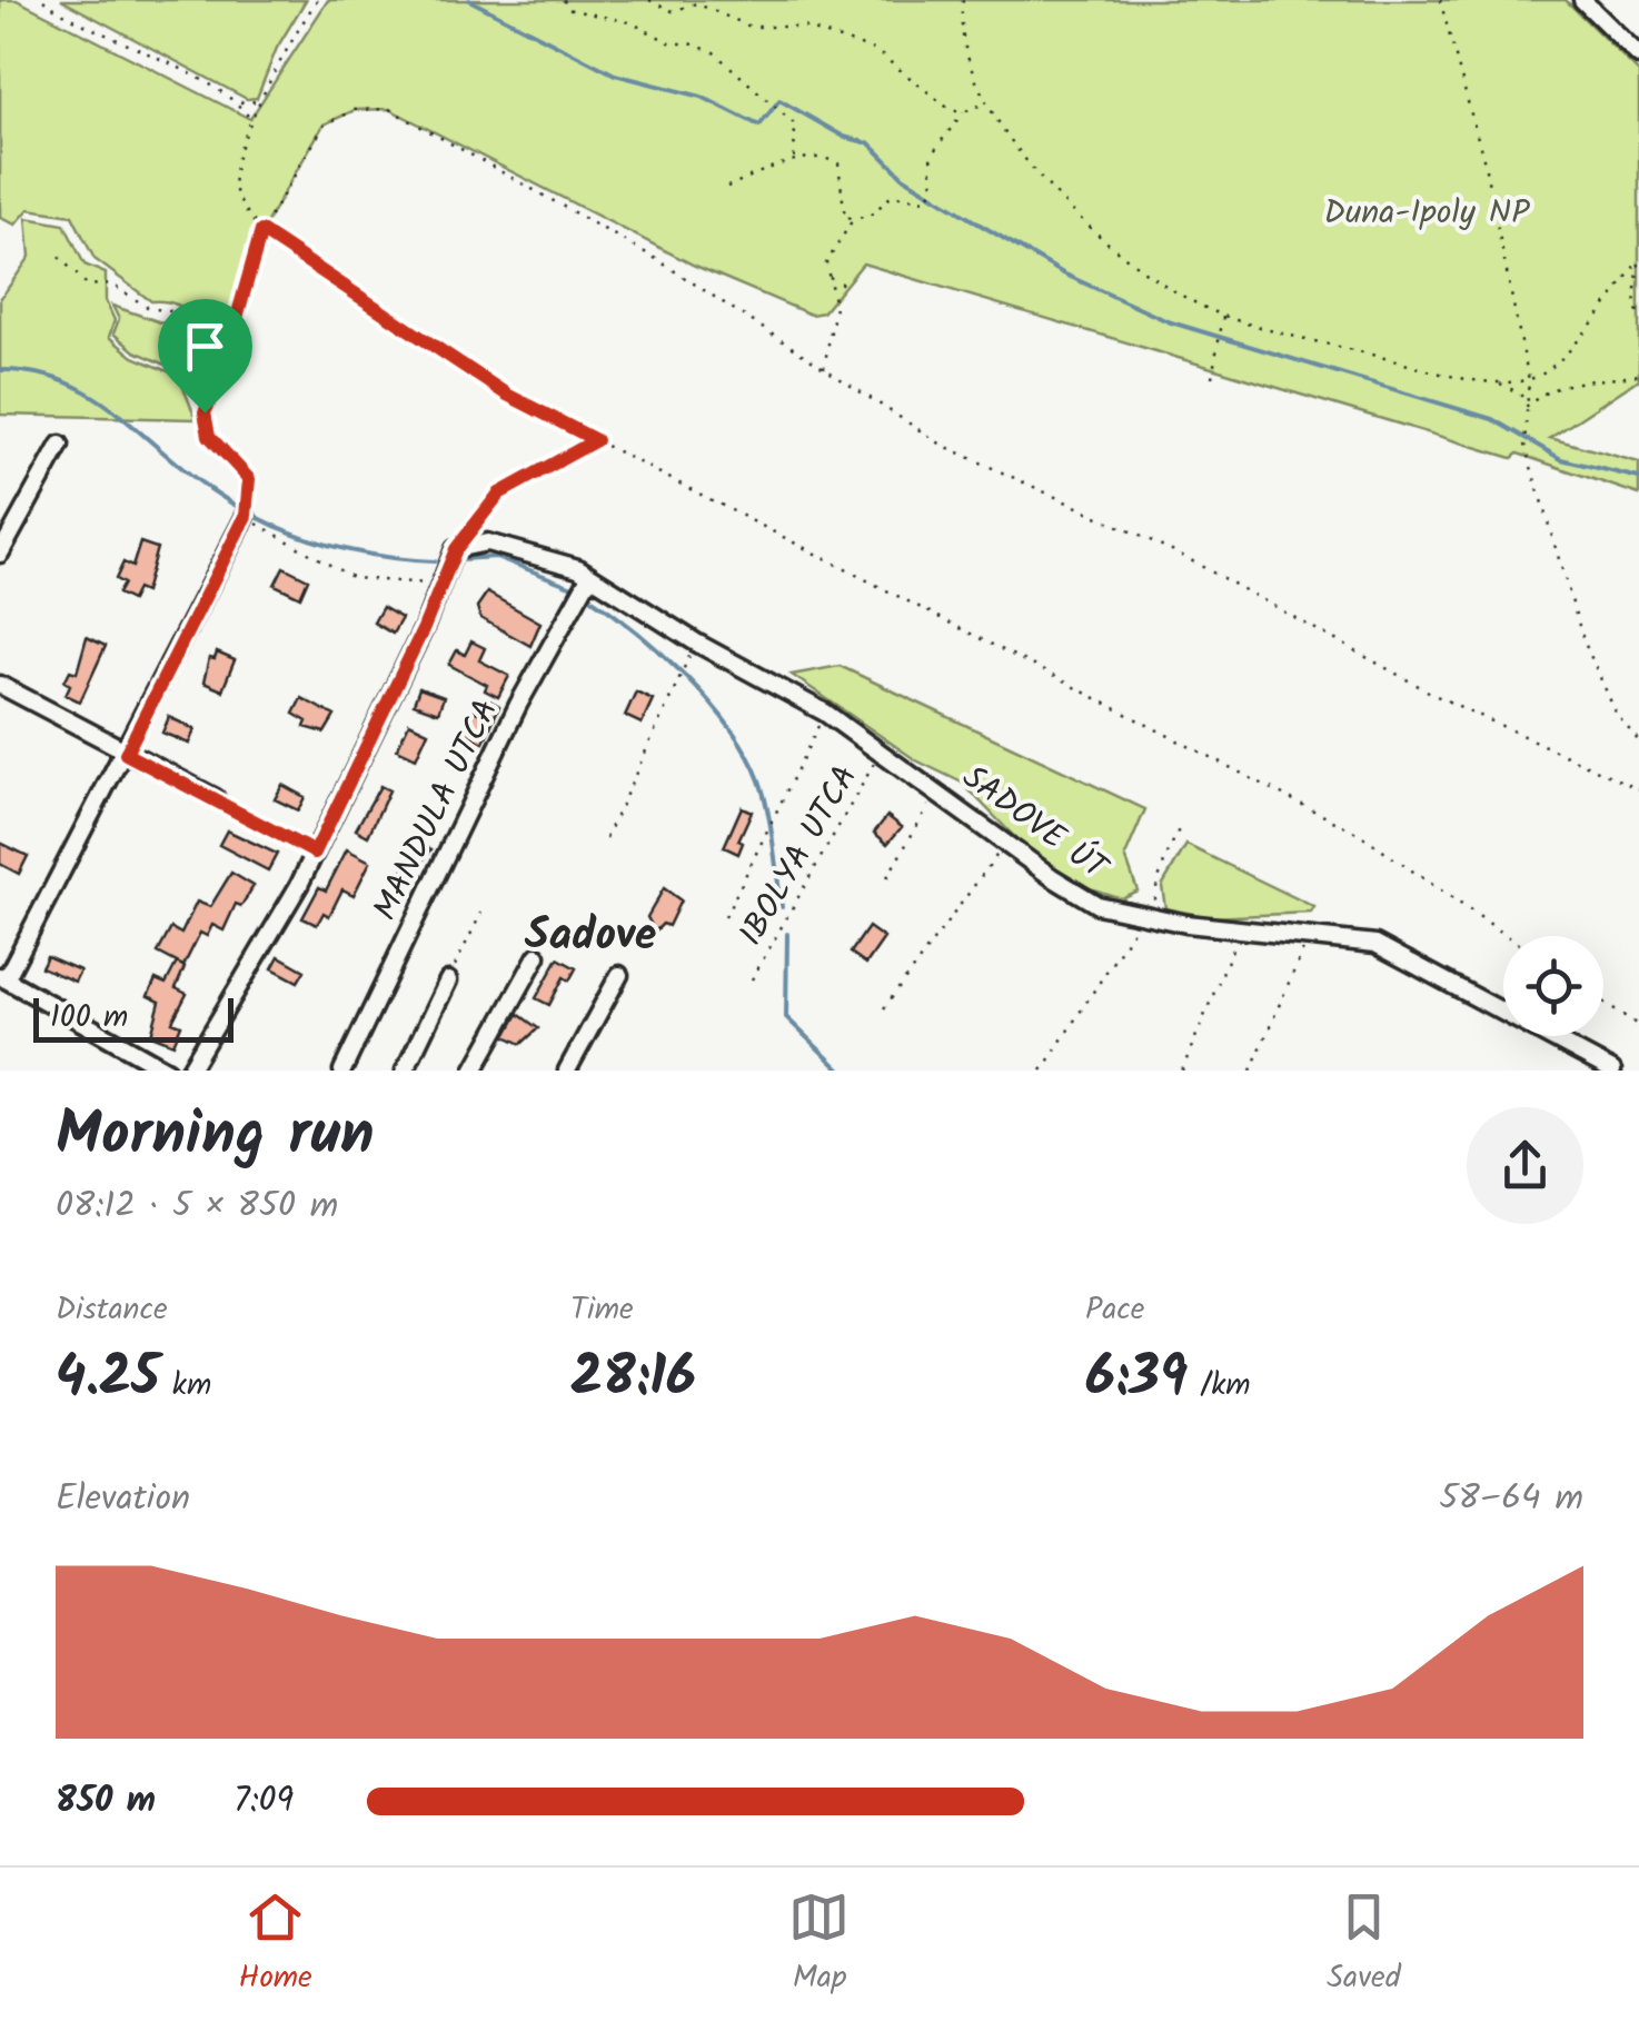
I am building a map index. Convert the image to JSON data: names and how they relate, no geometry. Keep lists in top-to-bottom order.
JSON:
{
  "streets": {
    "street": ["MANDULA UTCA", "SADOVE ÚT"],
    "path": ["IBOLYA UTCA"]
  },
  "crossings": [
    ["MANDULA UTCA", "SADOVE ÚT"],
    ["SADOVE ÚT", "IBOLYA UTCA"]
  ],
  "districts": ["Sadove"],
  "parks": ["Duna-Ipoly NP"],
  "scale_bar": "100 m",
  "page": {
    "scale": "100 m",
    "heading": ["Morning run", "08:12 · 5 × 850 m"],
    "stats": [
      ["Distance", "4.25 km"],
      ["Time", "28:16"],
      ["Pace", "6:39 /km"]
    ],
    "chart": ["Elevation", "58–64 m"],
    "list": [
      {
        "name": "850 m",
        "note": "7:09"
      }
    ],
    "tabs": ["Home", "Map", "Saved"]
  }
}
